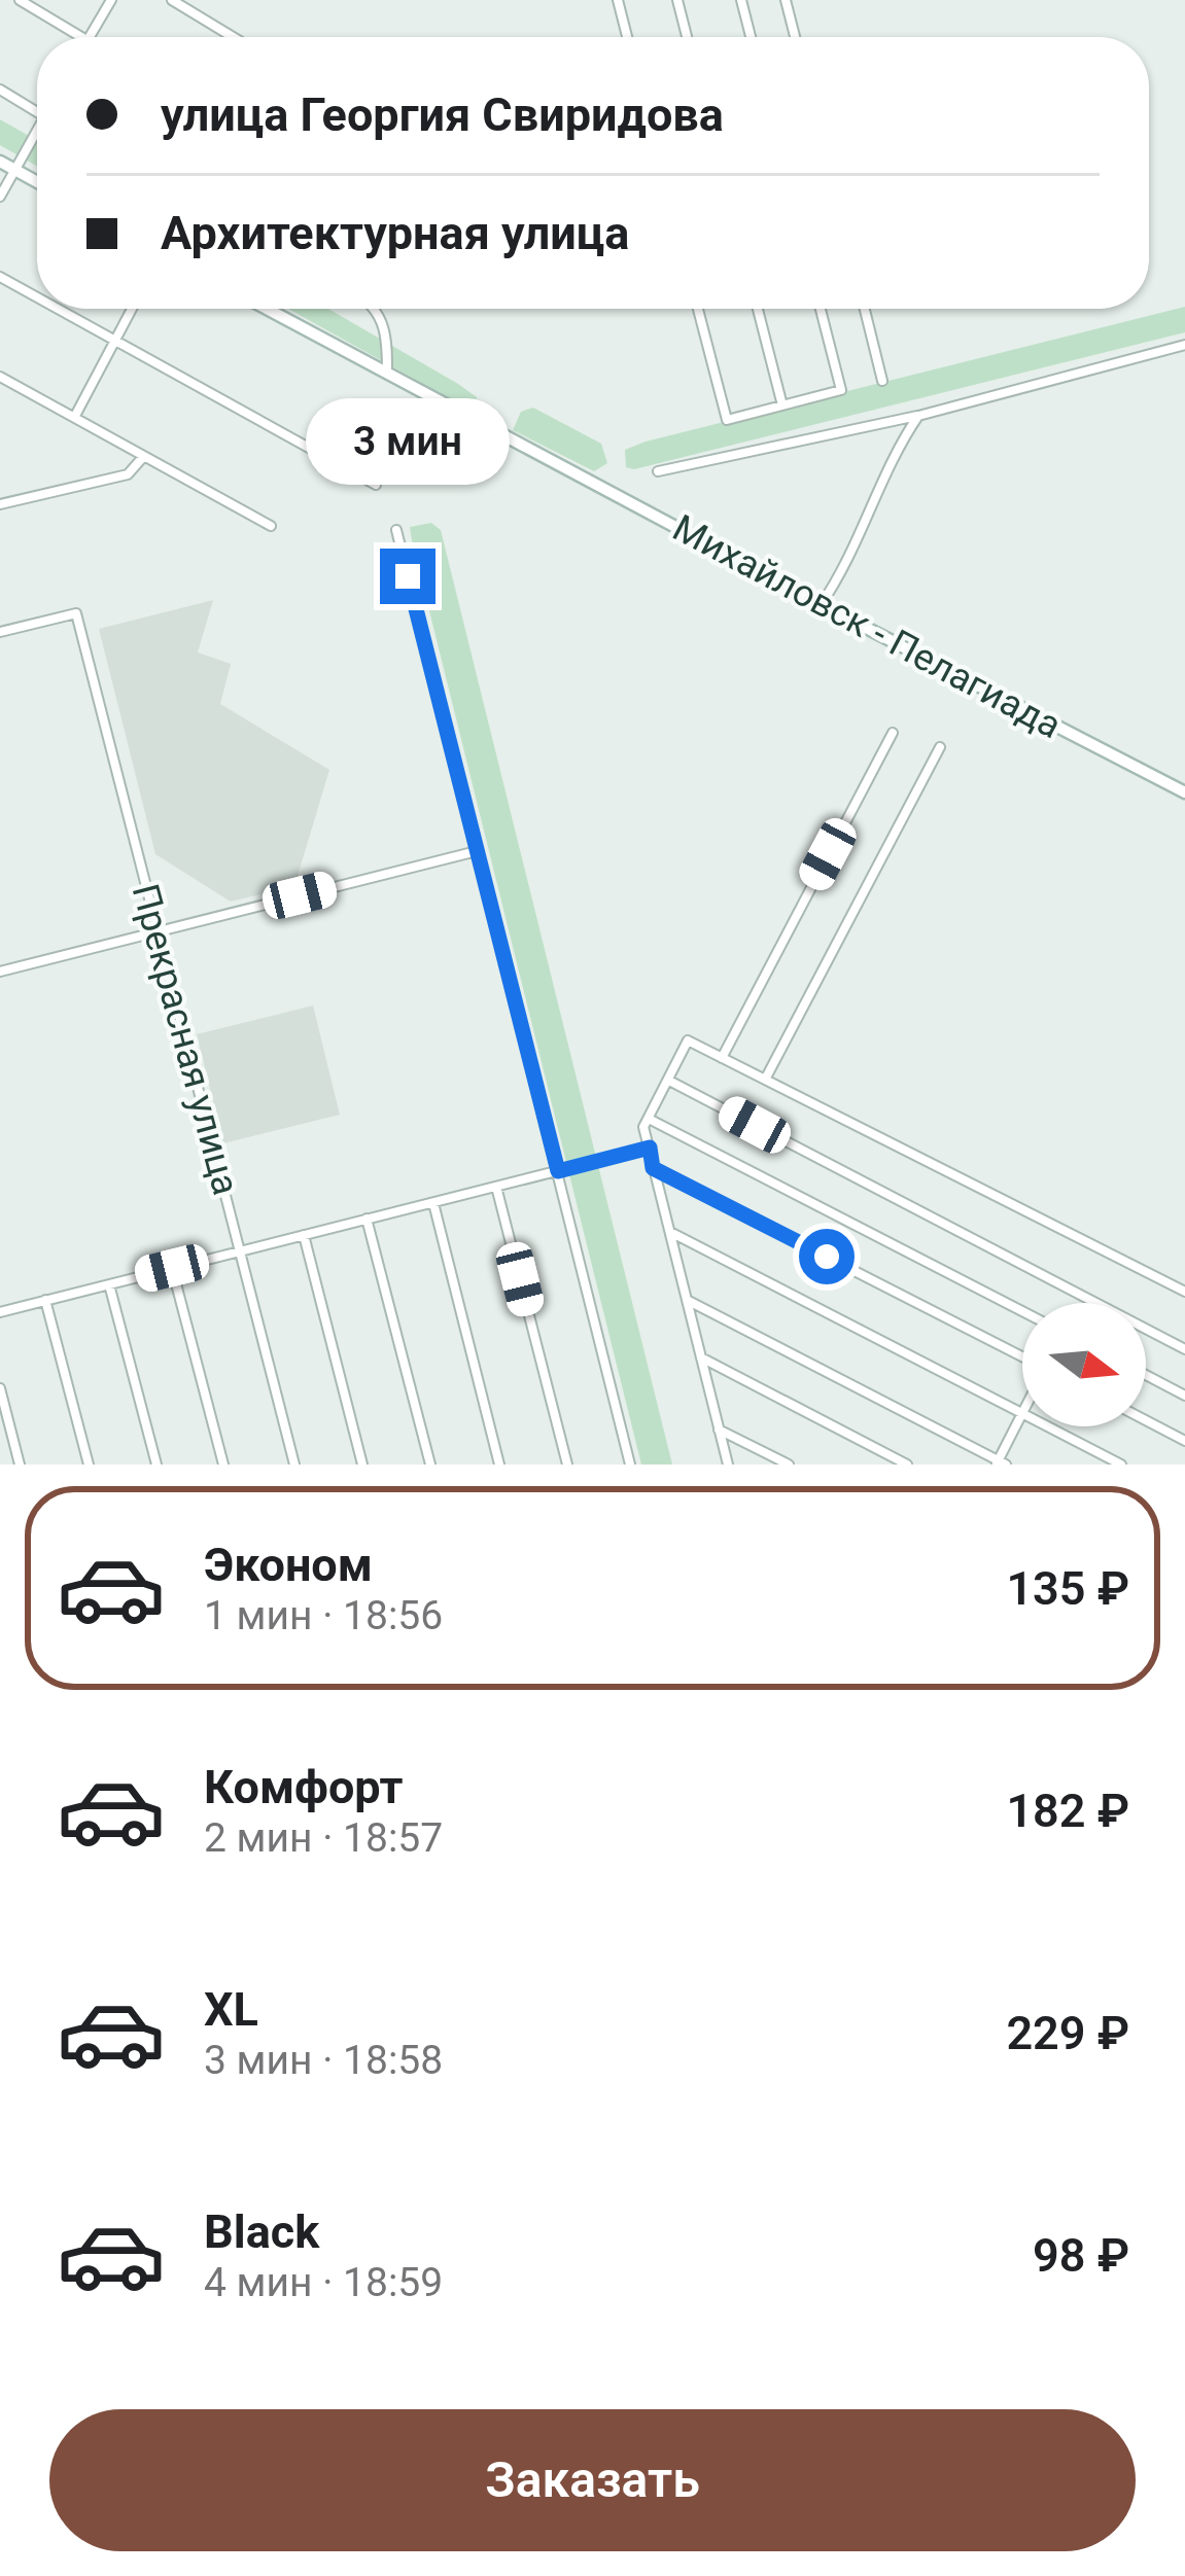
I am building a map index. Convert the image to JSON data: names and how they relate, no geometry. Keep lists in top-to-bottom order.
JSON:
{
  "streets": {
    "street": ["Михайловск - Пелагиада", "Прекрасная улица"]
  },
  "north": "right",
  "page": {
    "banner": ["улица Георгия Свиридова", "Архитектурная улица"],
    "bubble": "3 мин",
    "list": [
      {
        "name": "Эконом",
        "note": "1 мин · 18:56",
        "value": "135 ₽"
      },
      {
        "name": "Комфорт",
        "note": "2 мин · 18:57",
        "value": "182 ₽"
      },
      {
        "name": "XL",
        "note": "3 мин · 18:58",
        "value": "229 ₽"
      },
      {
        "name": "Black",
        "note": "4 мин · 18:59",
        "value": "98 ₽"
      }
    ],
    "buttons": "Заказать"
  }
}
